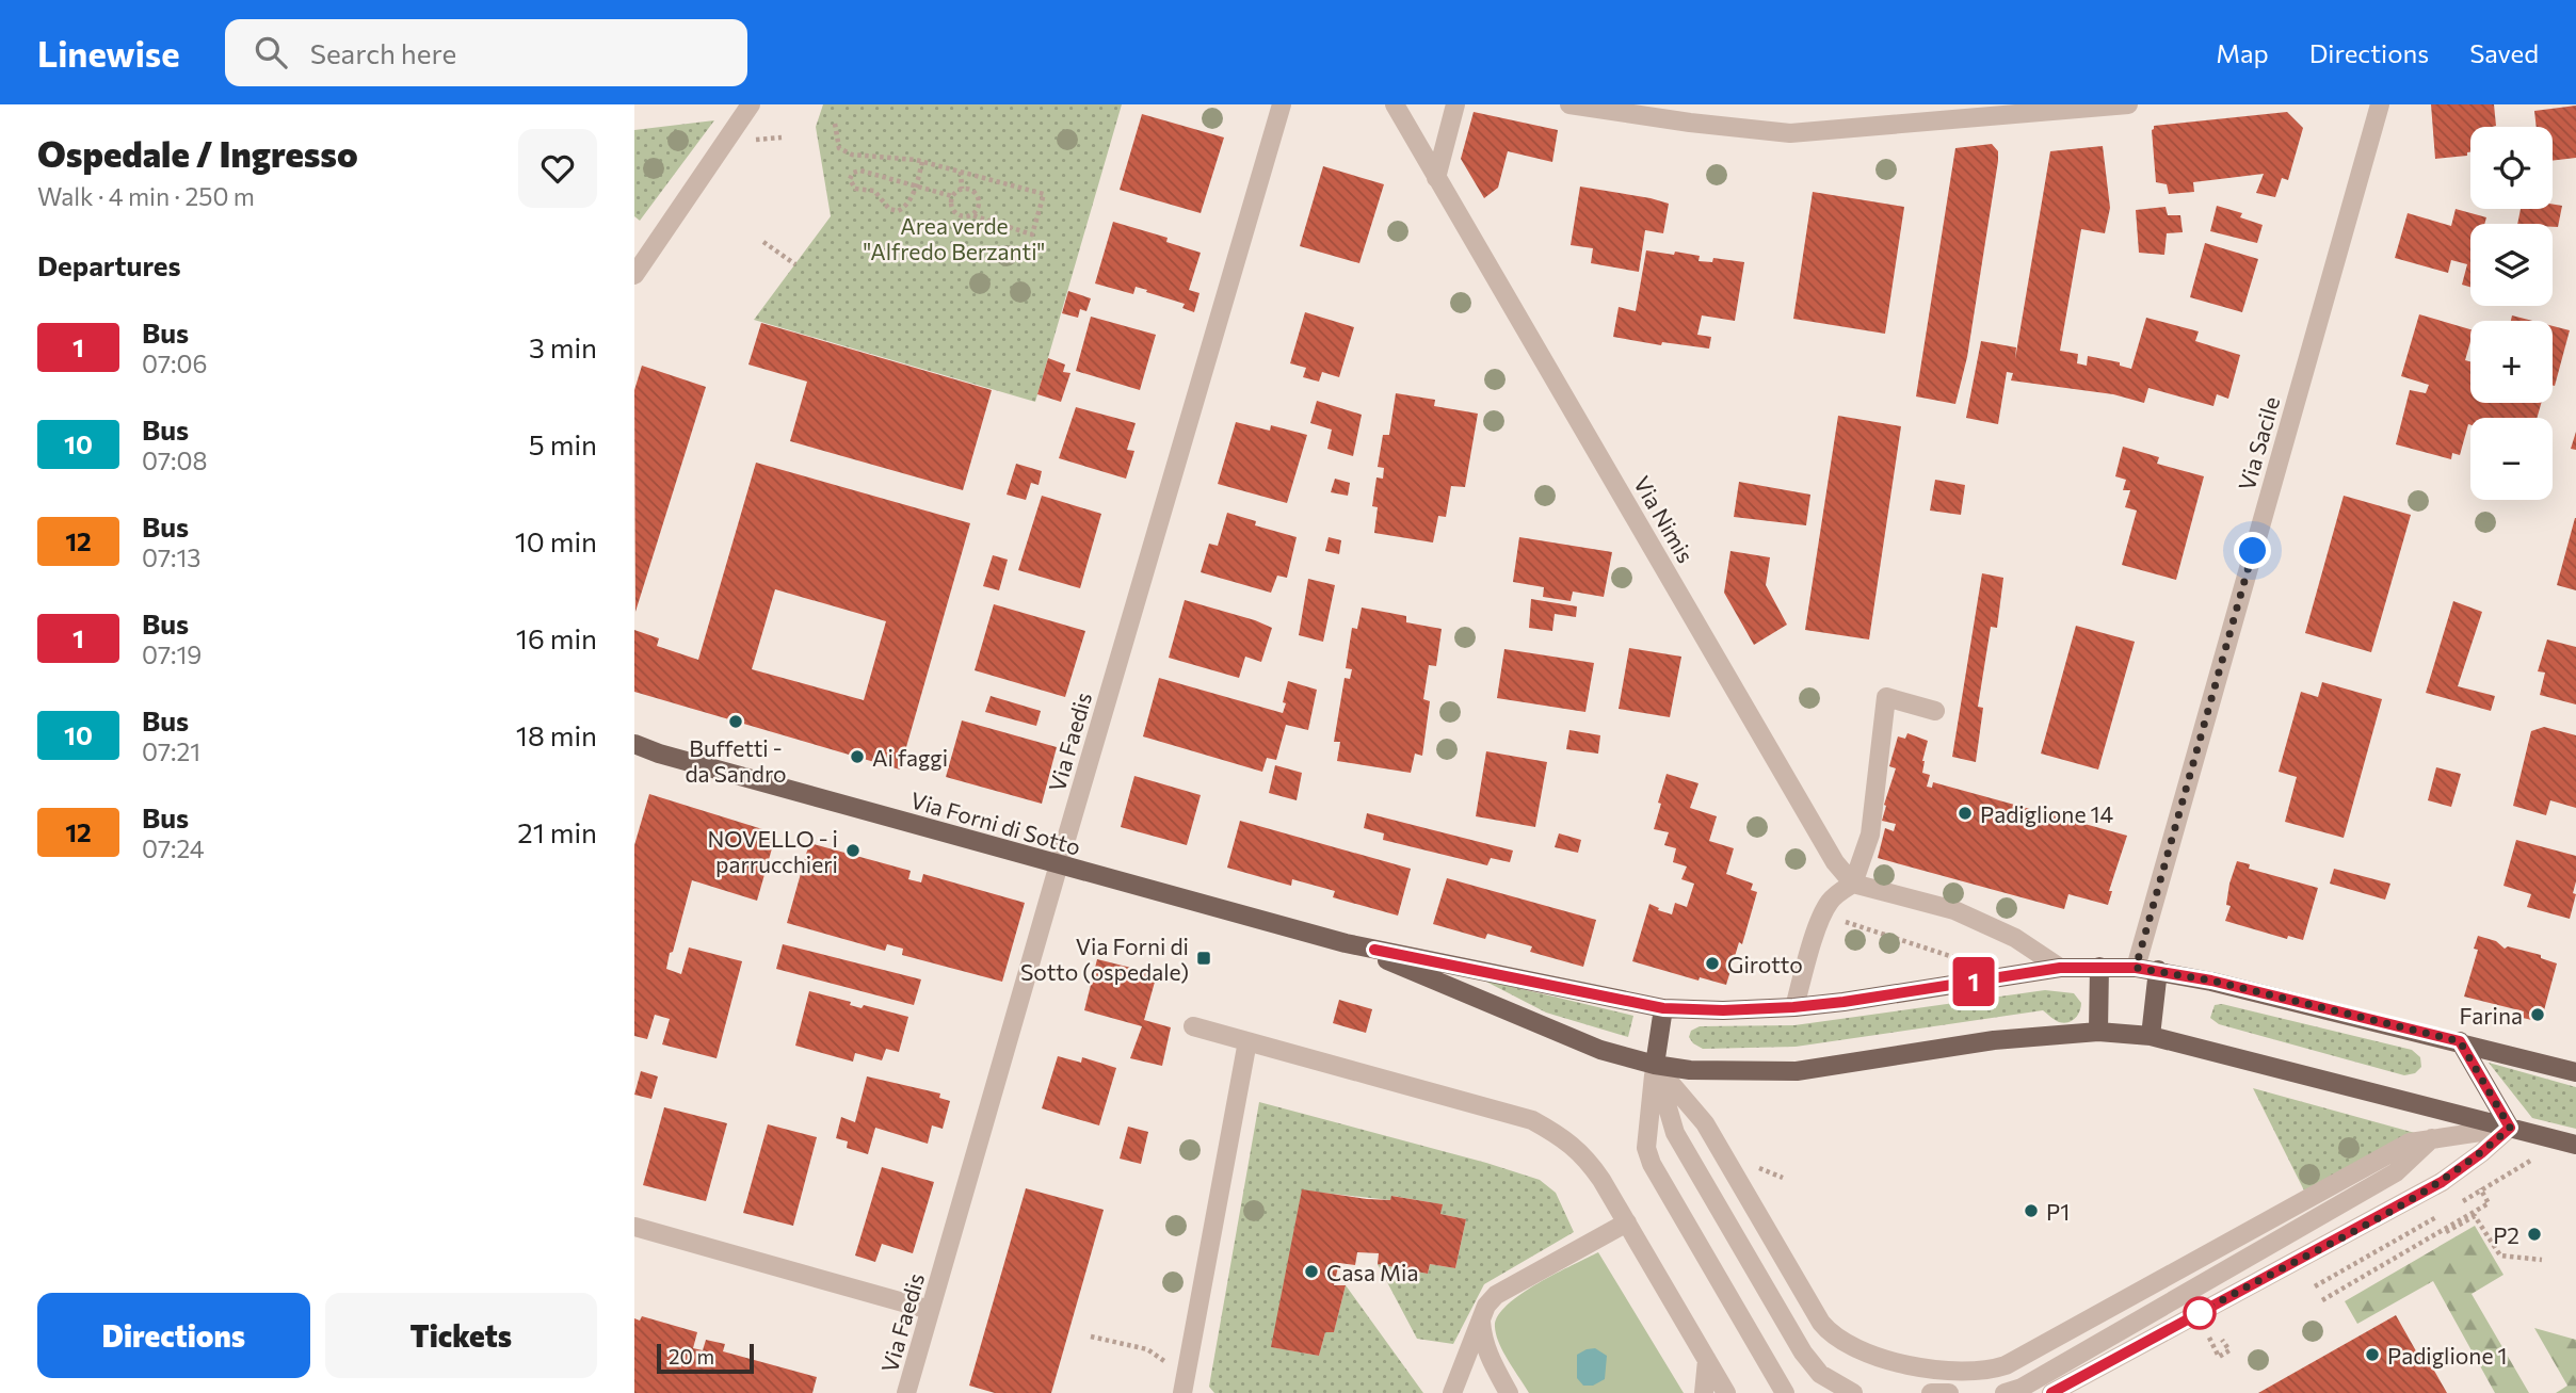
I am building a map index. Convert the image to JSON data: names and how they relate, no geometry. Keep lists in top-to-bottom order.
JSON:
{
  "streets": {
    "main road": ["Via Forni di Sotto"],
    "street": ["Via Sacile", "Via Nimis", "Via Faedis"]
  },
  "crossings": [
    ["Via Sacile", "Via Forni di Sotto"],
    ["Via Faedis", "Via Forni di Sotto"]
  ],
  "parks": ["Area verde \"Alfredo Berzanti\""],
  "places": {
    "other": [
      "Buffetti - da Sandro",
      "Ai faggi",
      "Padiglione 14",
      "NOVELLO - i parrucchieri",
      "Girotto",
      "Farina",
      "P1",
      "P2",
      "Casa Mia",
      "Padiglione 1"
    ],
    "transit": ["Via Forni di Sotto (ospedale)"]
  },
  "lines": ["bus line 1"],
  "scale_bar": "20 m",
  "page": {
    "header": "Linewise",
    "search": "Search here",
    "nav": ["Map", "Directions", "Saved"],
    "heading": [
      ["Ospedale / Ingresso", "Walk · 4 min · 250 m"],
      "Departures"
    ],
    "on_map": "1",
    "map_buttons": ["+", "−"],
    "list": [
      {
        "mark": "1",
        "name": "Bus",
        "note": "07:06",
        "value": "3 min"
      },
      {
        "mark": "10",
        "name": "Bus",
        "note": "07:08",
        "value": "5 min"
      },
      {
        "mark": "12",
        "name": "Bus",
        "note": "07:13",
        "value": "10 min"
      },
      {
        "mark": "1",
        "name": "Bus",
        "note": "07:19",
        "value": "16 min"
      },
      {
        "mark": "10",
        "name": "Bus",
        "note": "07:21",
        "value": "18 min"
      },
      {
        "mark": "12",
        "name": "Bus",
        "note": "07:24",
        "value": "21 min"
      }
    ],
    "buttons": ["Directions", "Tickets"],
    "scale": "20 m"
  }
}
